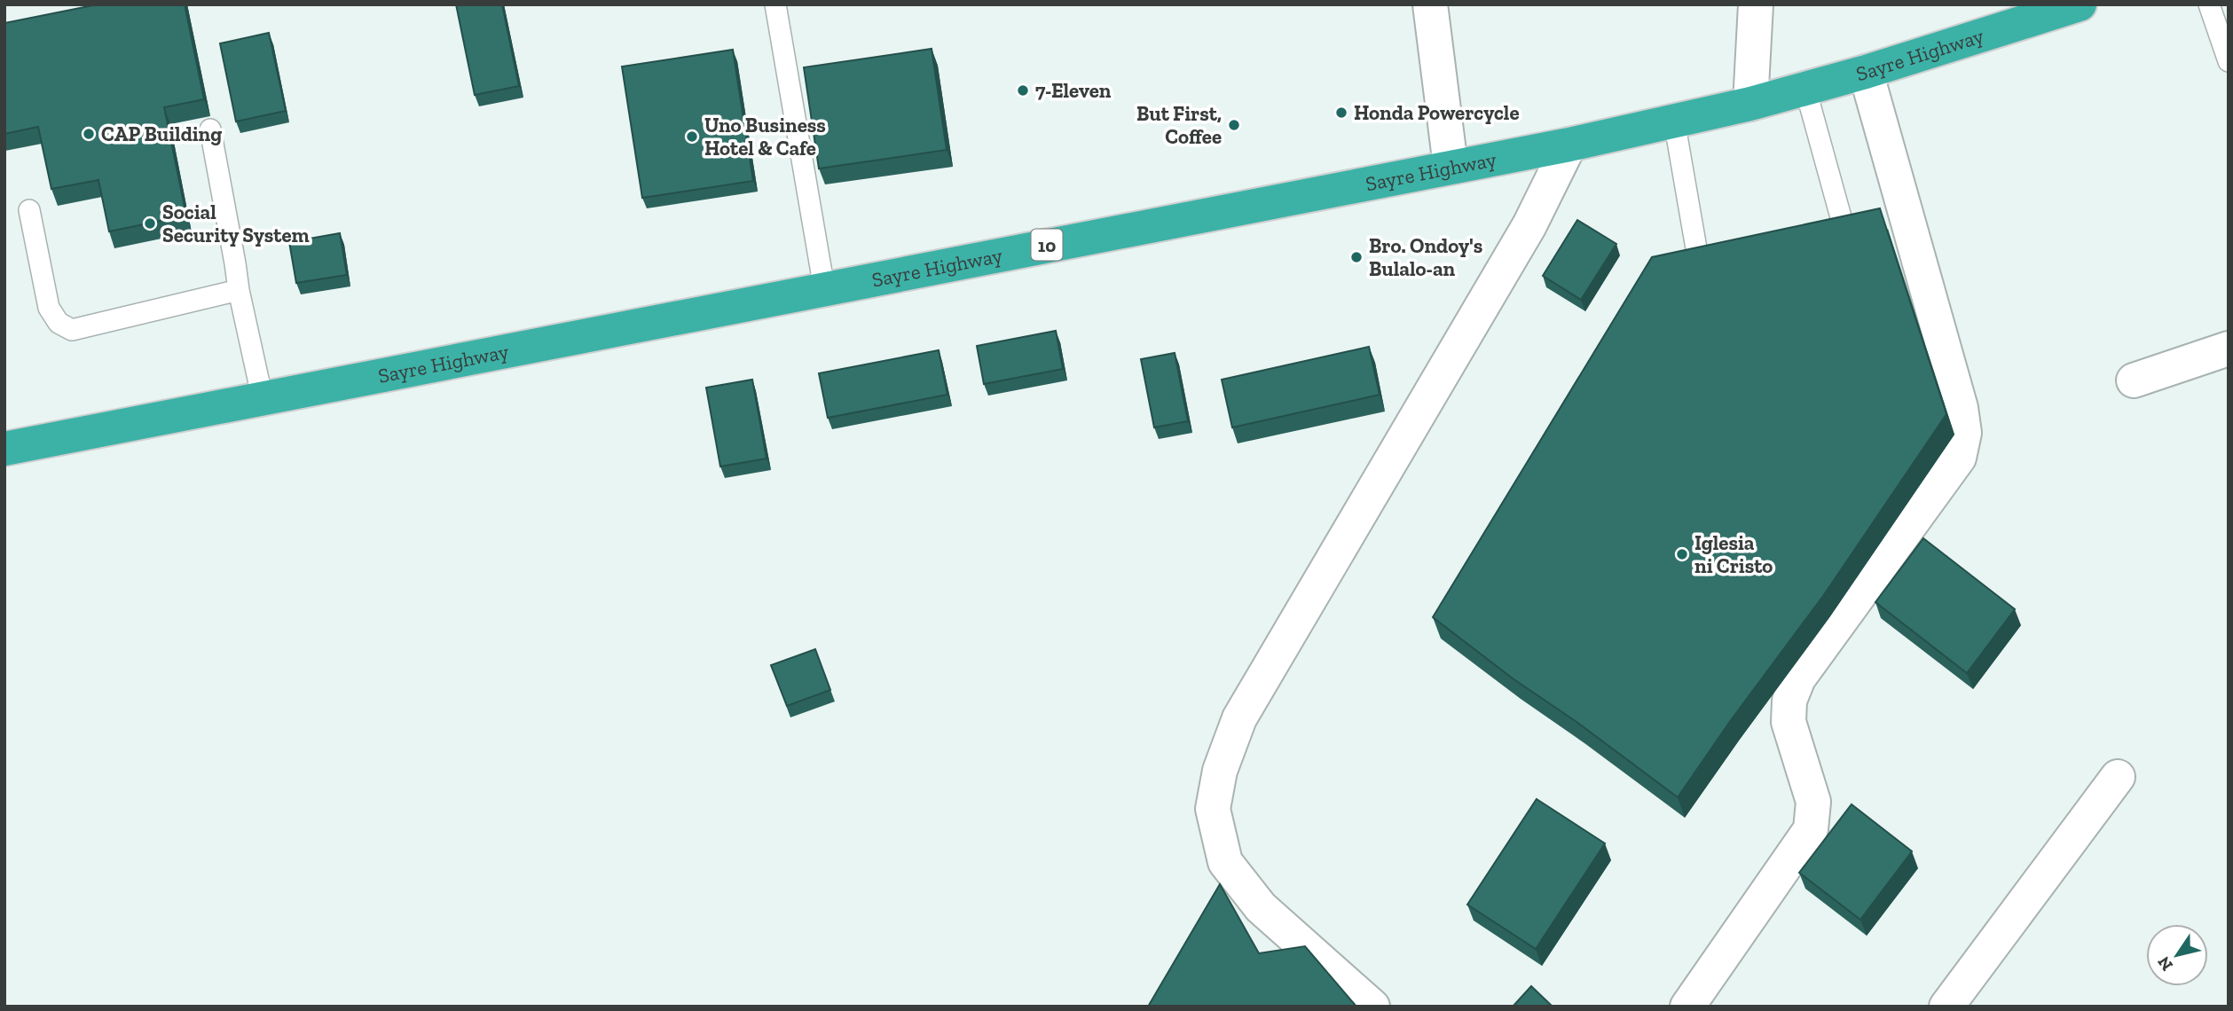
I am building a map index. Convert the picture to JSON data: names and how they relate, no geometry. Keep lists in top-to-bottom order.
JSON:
{
  "streets": {
    "highway": ["Sayre Highway", "10"]
  },
  "places": [
    "7-Eleven",
    "Honda Powercycle",
    "But First, Coffee",
    "CAP Building",
    "Uno Business Hotel & Cafe",
    "Social Security System",
    "Bro. Ondoy's Bulalo-an",
    "Iglesia ni Cristo"
  ],
  "north": "bottom left"
}
